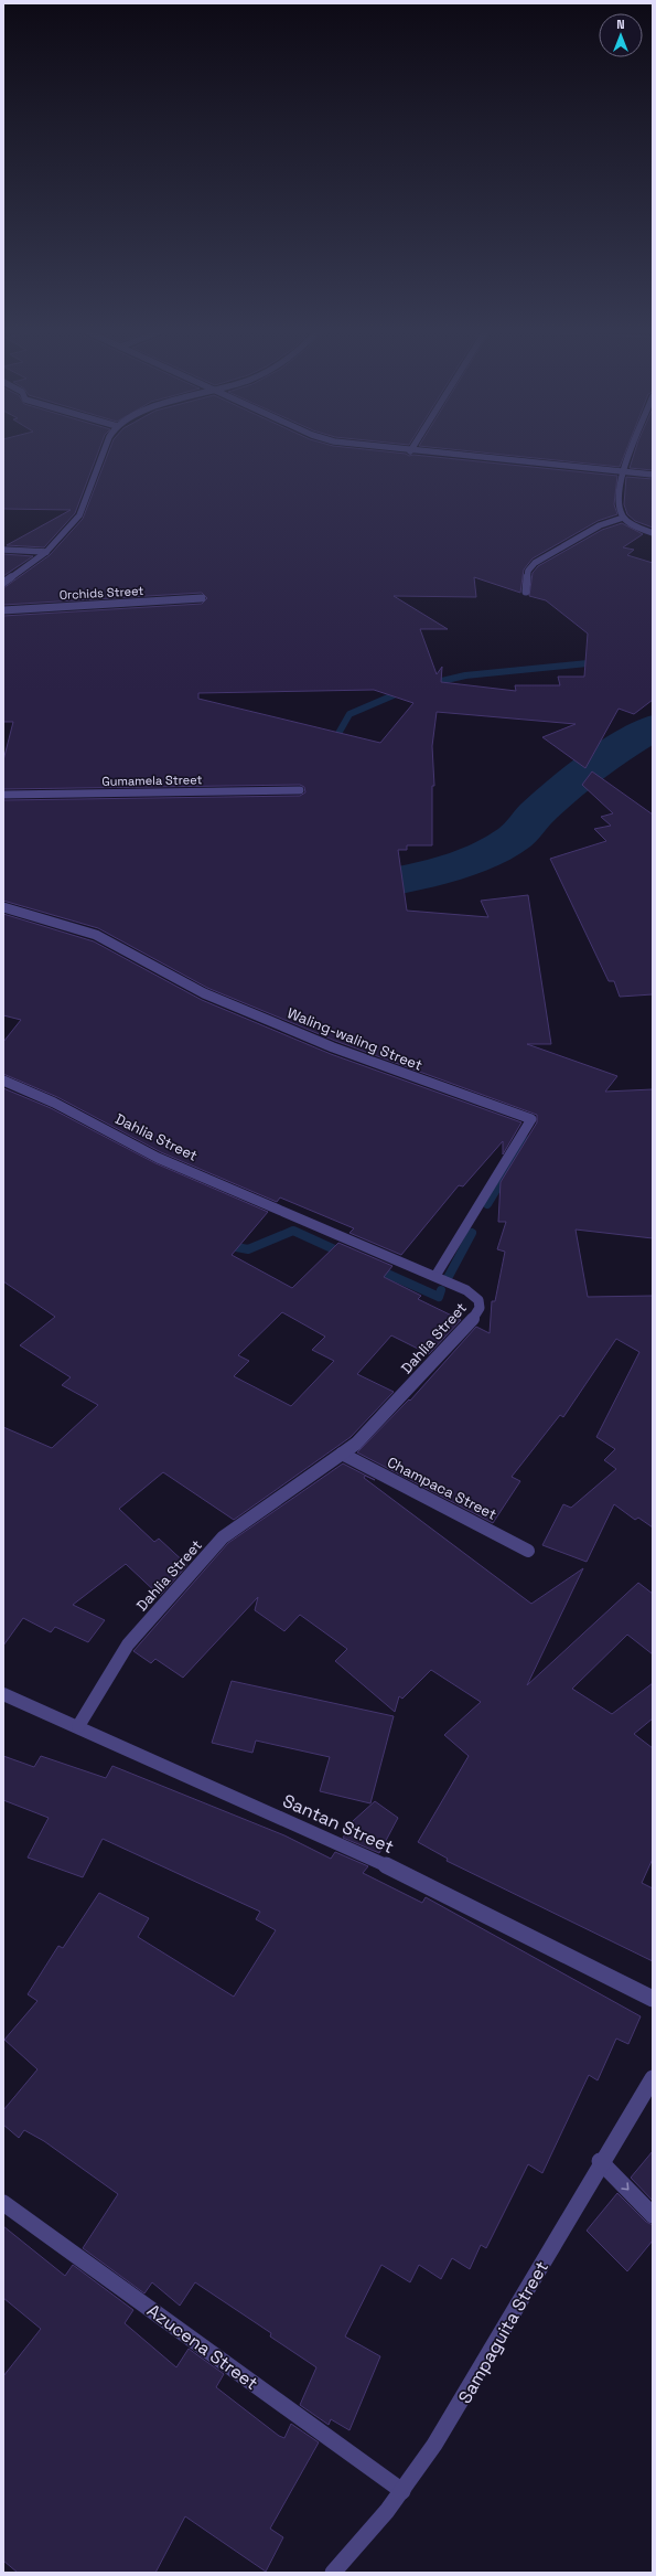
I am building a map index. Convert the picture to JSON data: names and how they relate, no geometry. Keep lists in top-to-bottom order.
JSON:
{
  "streets": {
    "street": [
      "Orchids Street",
      "Gumamela Street",
      "Waling-waling Street",
      "Dahlia Street",
      "Champaca Street",
      "Santan Street",
      "Sampaguita Street",
      "Azucena Street"
    ]
  },
  "crossings": [
    ["Waling-waling Street", "Dahlia Street"],
    ["Dahlia Street", "Champaca Street"],
    ["Dahlia Street", "Santan Street"],
    ["Sampaguita Street", "Azucena Street"]
  ],
  "north": "top"
}
